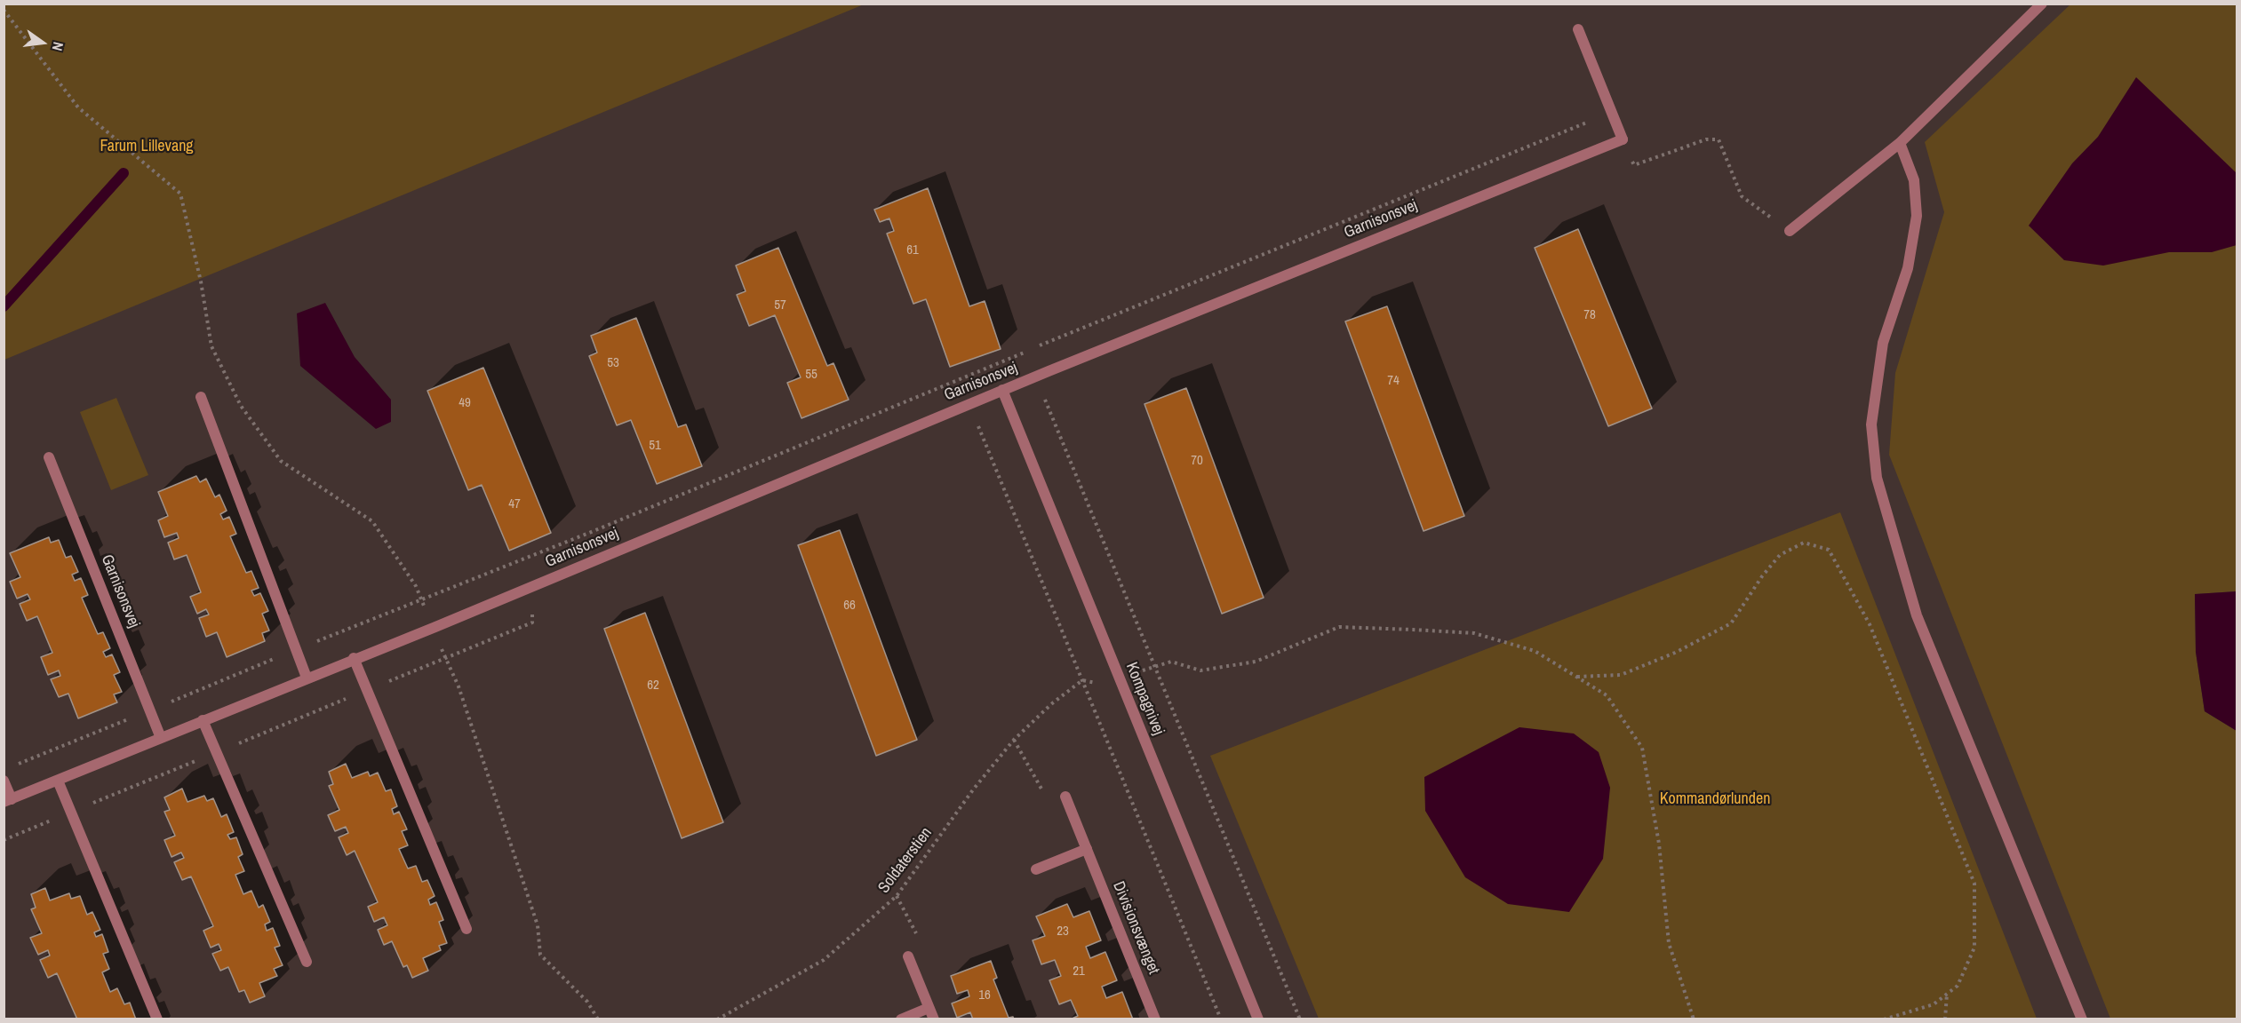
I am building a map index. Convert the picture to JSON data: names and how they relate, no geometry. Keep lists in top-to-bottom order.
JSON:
{
  "streets": {
    "street": ["Garnisonsvej", "Kompagnivej", "Divisionsvænget"],
    "path": ["Soldaterstien"]
  },
  "crossings": [
    ["Garnisonsvej", "Kompagnivej"]
  ],
  "parks": ["Farum Lillevang", "Kommandørlunden"],
  "house_numbers": [
    "61",
    "57",
    "78",
    "53",
    "55",
    "74",
    "49",
    "51",
    "70",
    "47",
    "66",
    "62",
    "23",
    "21",
    "16"
  ],
  "north": "right"
}
